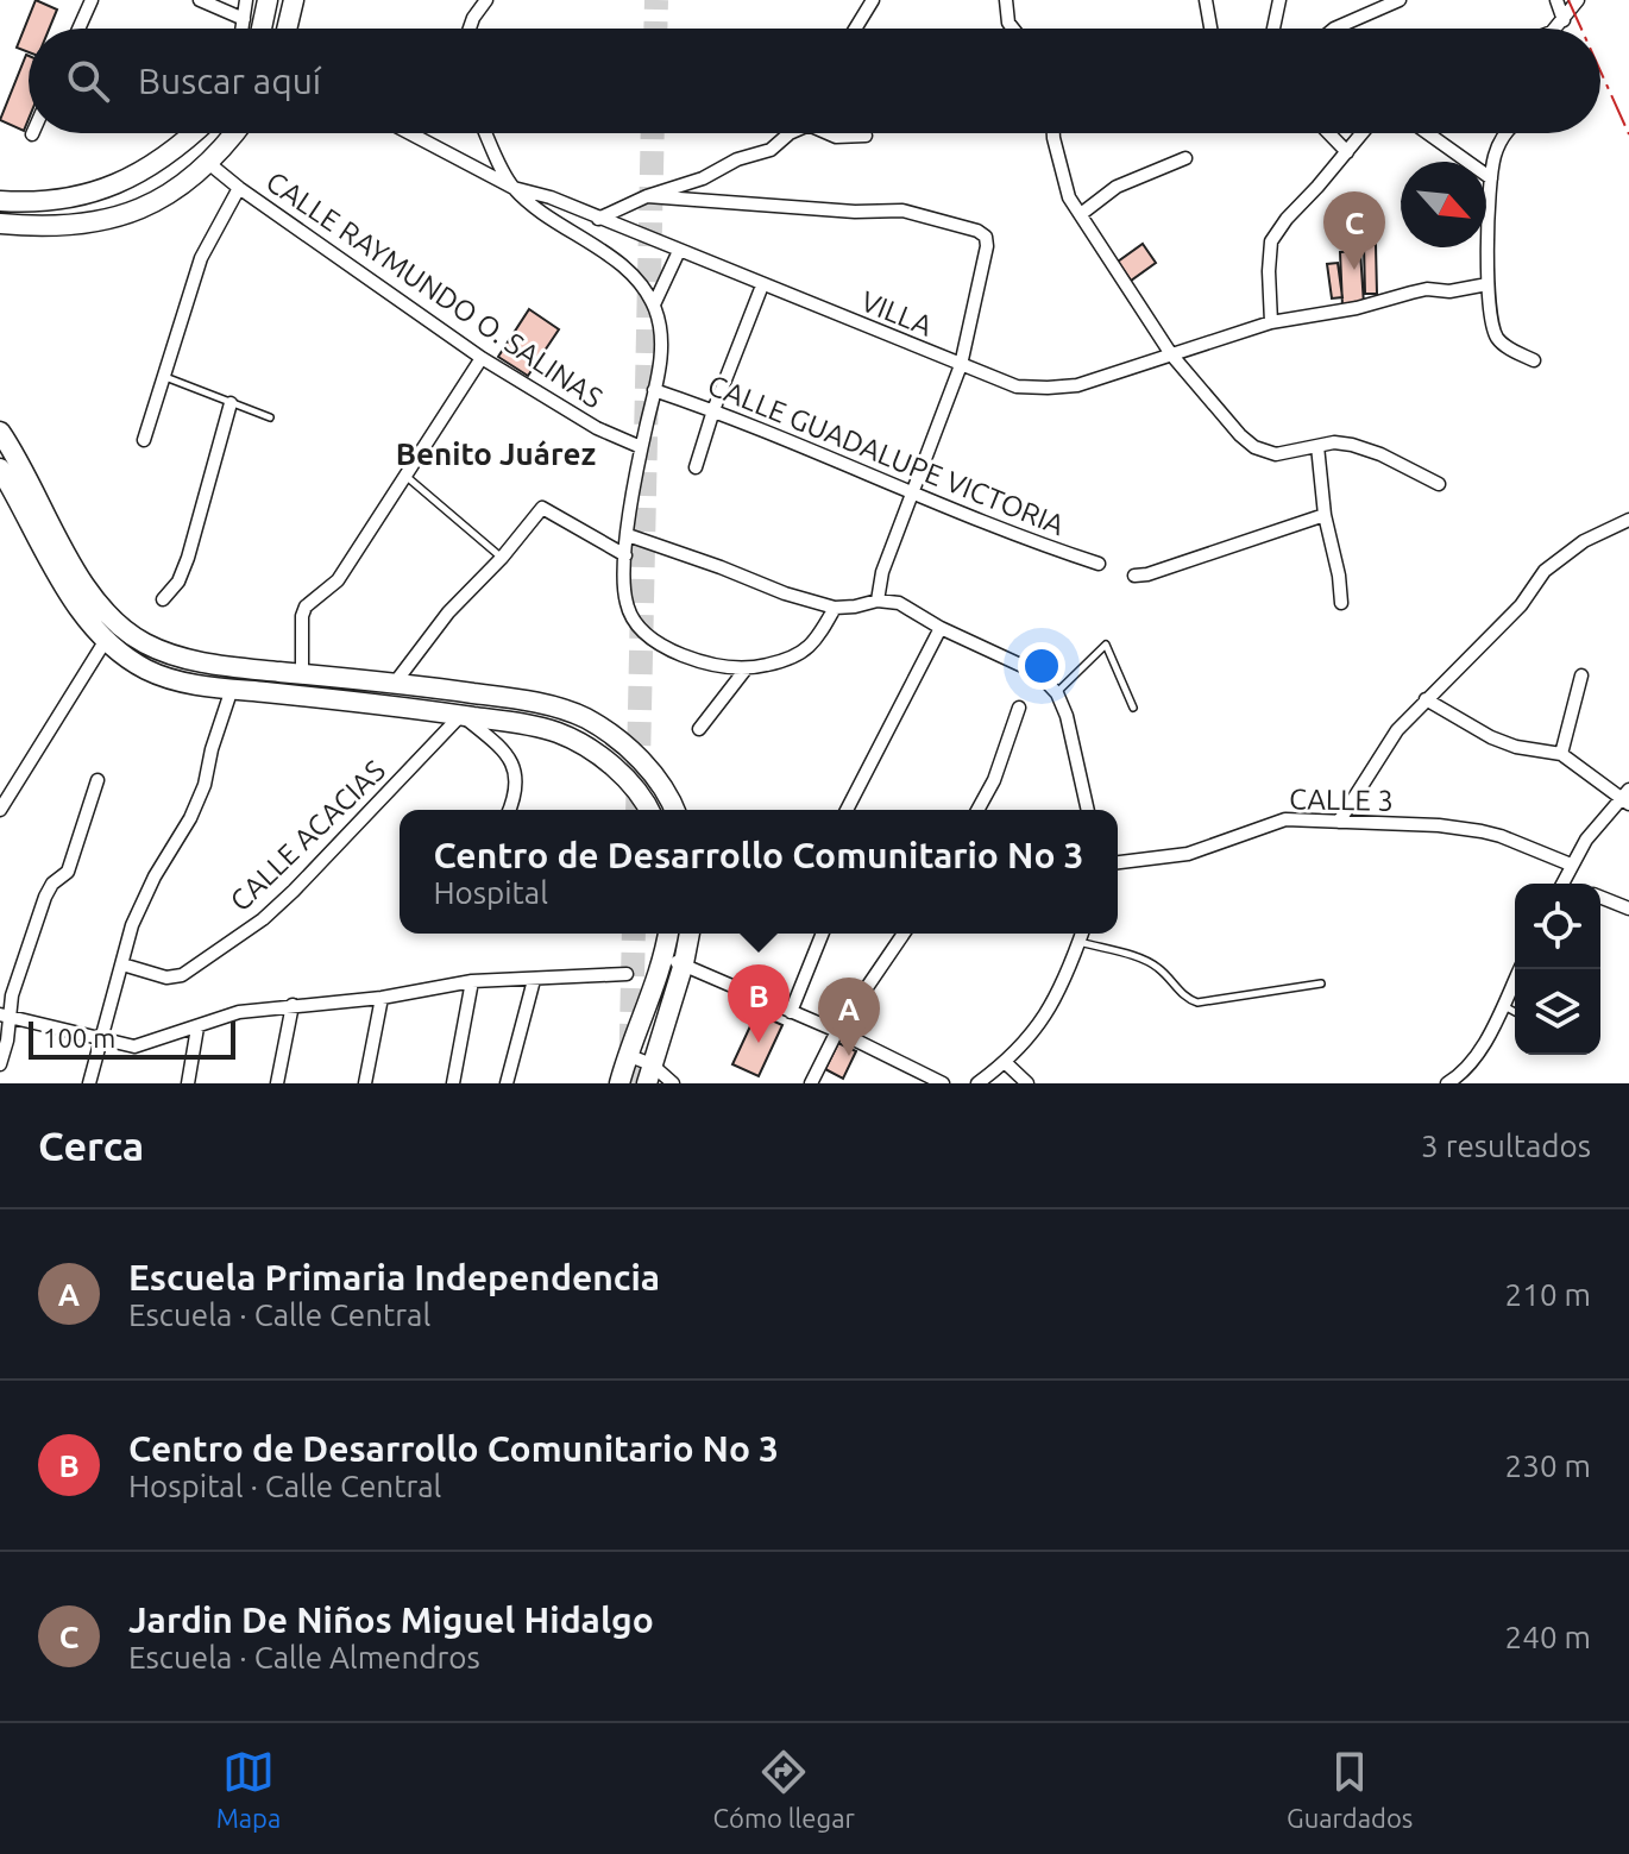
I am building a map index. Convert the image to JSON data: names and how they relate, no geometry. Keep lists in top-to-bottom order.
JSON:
{
  "streets": {
    "street": [
      "CALLE RAYMUNDO O. SALINAS",
      "VILLA",
      "CALLE GUADALUPE VICTORIA",
      "CALLE 3",
      "CALLE ACACIAS"
    ]
  },
  "districts": ["Benito Juárez"],
  "scale_bar": "100 m",
  "north": "bottom right",
  "page": {
    "search": "Buscar aquí",
    "pins": ["C", "B", "A"],
    "popup": ["Centro de Desarrollo Comunitario No 3", "Hospital"],
    "scale": "100 m",
    "heading": ["Cerca", "3 resultados"],
    "list": [
      {
        "mark": "A",
        "name": "Escuela Primaria Independencia",
        "note": "Escuela · Calle Central",
        "value": "210 m"
      },
      {
        "mark": "B",
        "name": "Centro de Desarrollo Comunitario No 3",
        "note": "Hospital · Calle Central",
        "value": "230 m"
      },
      {
        "mark": "C",
        "name": "Jardin De Niños Miguel Hidalgo",
        "note": "Escuela · Calle Almendros",
        "value": "240 m"
      }
    ],
    "nav": ["Mapa", "Cómo llegar", "Guardados"]
  }
}
